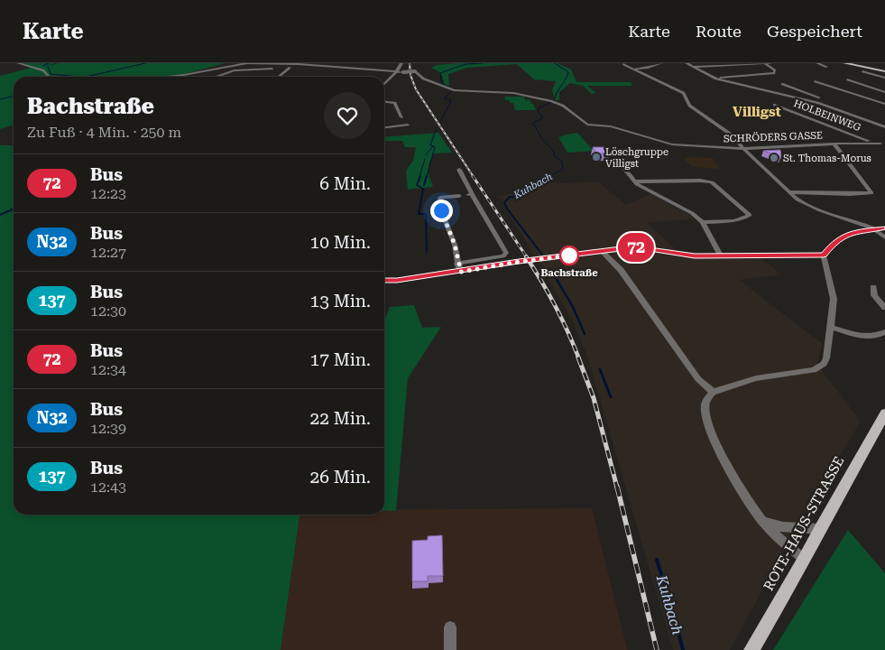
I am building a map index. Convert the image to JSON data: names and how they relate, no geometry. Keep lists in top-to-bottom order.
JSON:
{
  "streets": {
    "main road": ["ROTE-HAUS-STRASSE"],
    "street": ["HOLBEINWEG", "SCHRÖDERS GASSE"]
  },
  "crossings": [
    ["HOLBEINWEG", "SCHRÖDERS GASSE"]
  ],
  "districts": ["Villigst"],
  "water": ["Kuhbach"],
  "places": ["Löschgruppe Villigst", "St. Thomas-Morus", "Bachstraße"],
  "lines": ["bus line 72"],
  "page": {
    "header": "Karte",
    "nav": ["Karte", "Route", "Gespeichert"],
    "on_map": "72",
    "heading": ["Bachstraße", "Zu Fuß · 4 Min. · 250 m"],
    "list": [
      {
        "mark": "72",
        "name": "Bus",
        "note": "12:23",
        "value": "6 Min."
      },
      {
        "mark": "N32",
        "name": "Bus",
        "note": "12:27",
        "value": "10 Min."
      },
      {
        "mark": "137",
        "name": "Bus",
        "note": "12:30",
        "value": "13 Min."
      },
      {
        "mark": "72",
        "name": "Bus",
        "note": "12:34",
        "value": "17 Min."
      },
      {
        "mark": "N32",
        "name": "Bus",
        "note": "12:39",
        "value": "22 Min."
      },
      {
        "mark": "137",
        "name": "Bus",
        "note": "12:43",
        "value": "26 Min."
      }
    ]
  }
}
